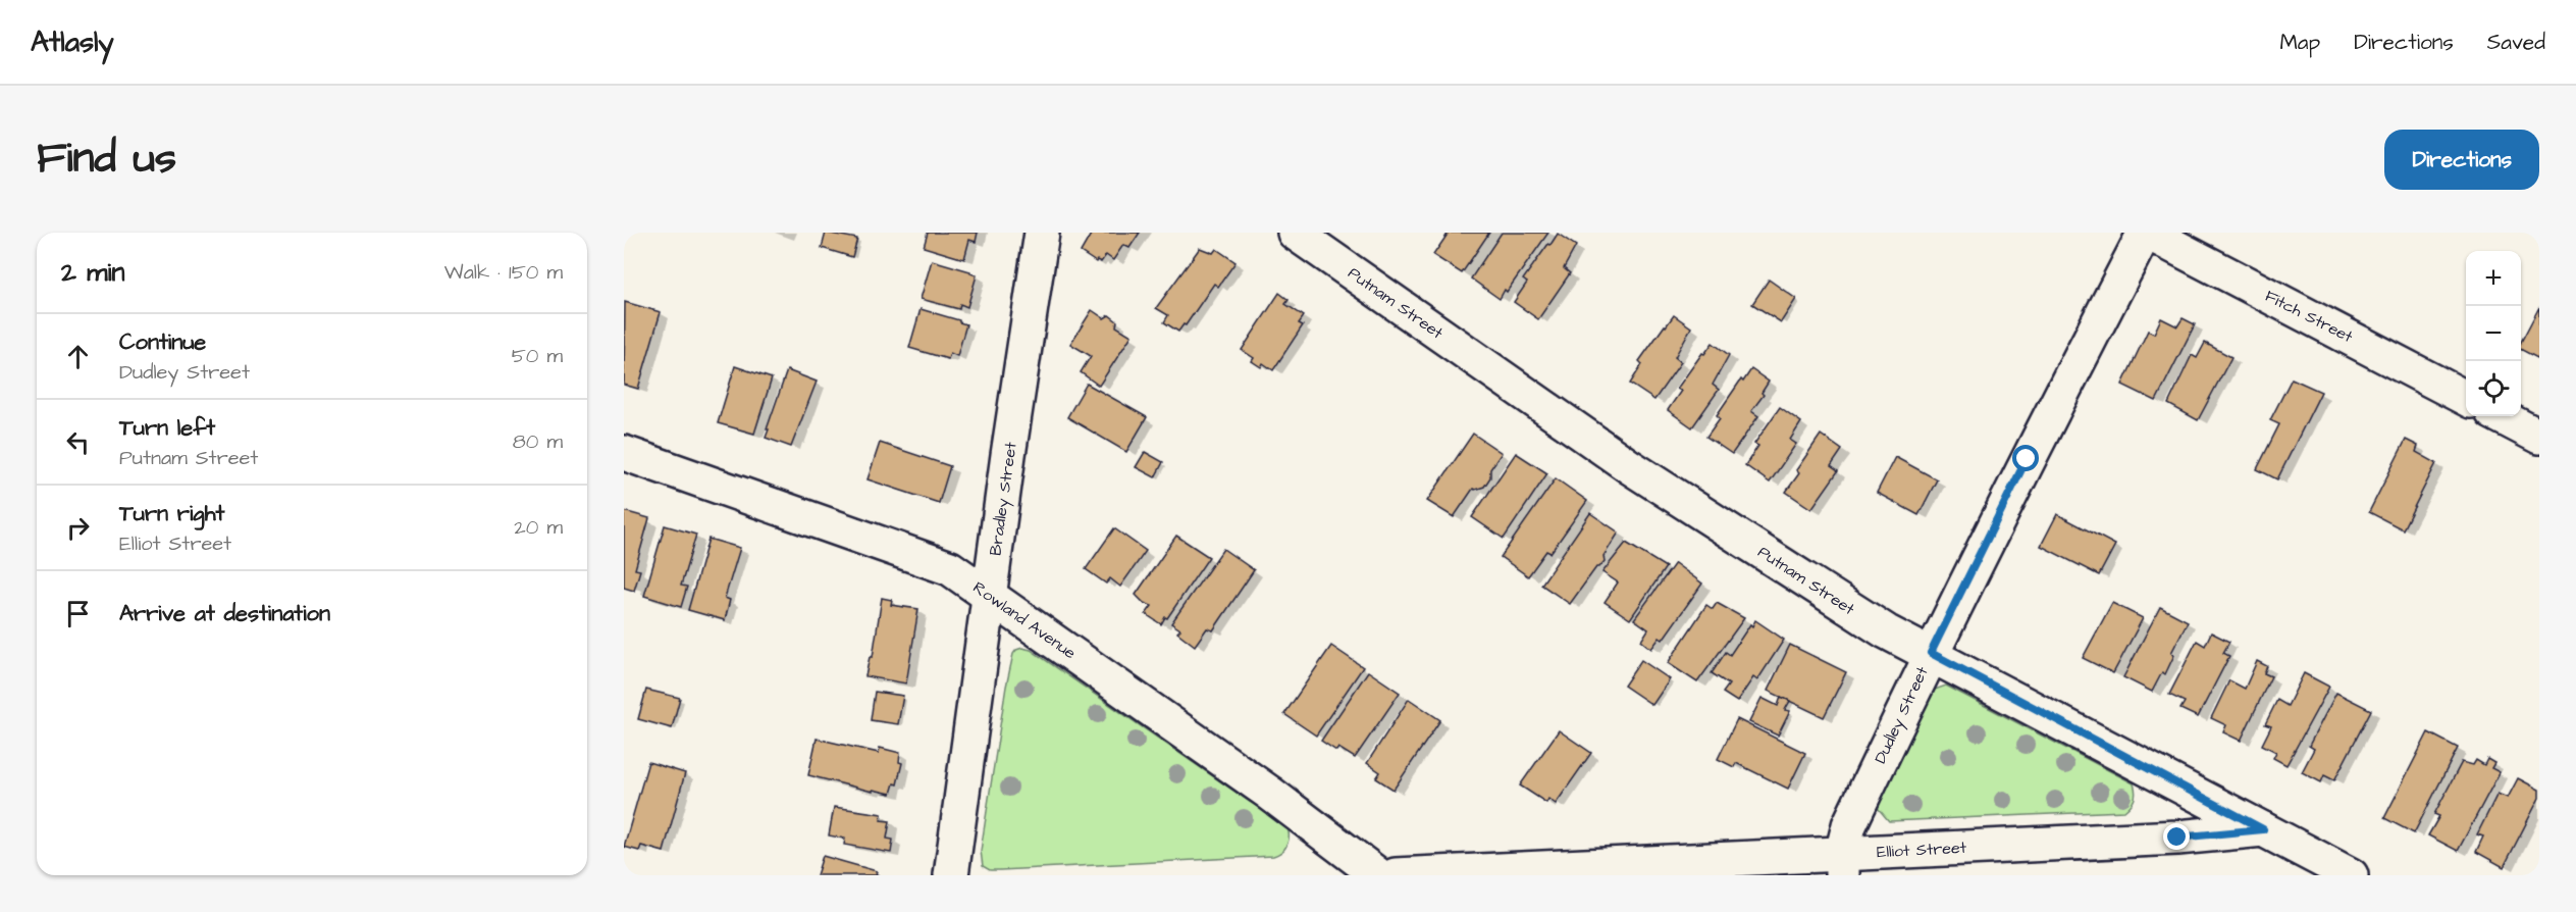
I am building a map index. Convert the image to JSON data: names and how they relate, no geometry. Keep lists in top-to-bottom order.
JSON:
{
  "streets": {
    "street": [
      "Putnam Street",
      "Fitch Street",
      "Bradley Street",
      "Rowland Avenue",
      "Dudley Street",
      "Elliot Street"
    ]
  },
  "crossings": [
    ["Putnam Street", "Dudley Street"],
    ["Putnam Street", "Elliot Street"],
    ["Fitch Street", "Dudley Street"],
    ["Bradley Street", "Rowland Avenue"],
    ["Dudley Street", "Elliot Street"]
  ],
  "page": {
    "header": "Atlasly",
    "nav": ["Map", "Directions", "Saved"],
    "title": "Find us",
    "buttons": "Directions",
    "heading": ["2 min", "Walk · 150 m"],
    "map_buttons": ["+", "−"],
    "list": [
      ["Continue", "Dudley Street", "50 m"],
      ["Turn left", "Putnam Street", "80 m"],
      ["Turn right", "Elliot Street", "20 m"],
      "Arrive at destination"
    ]
  }
}
